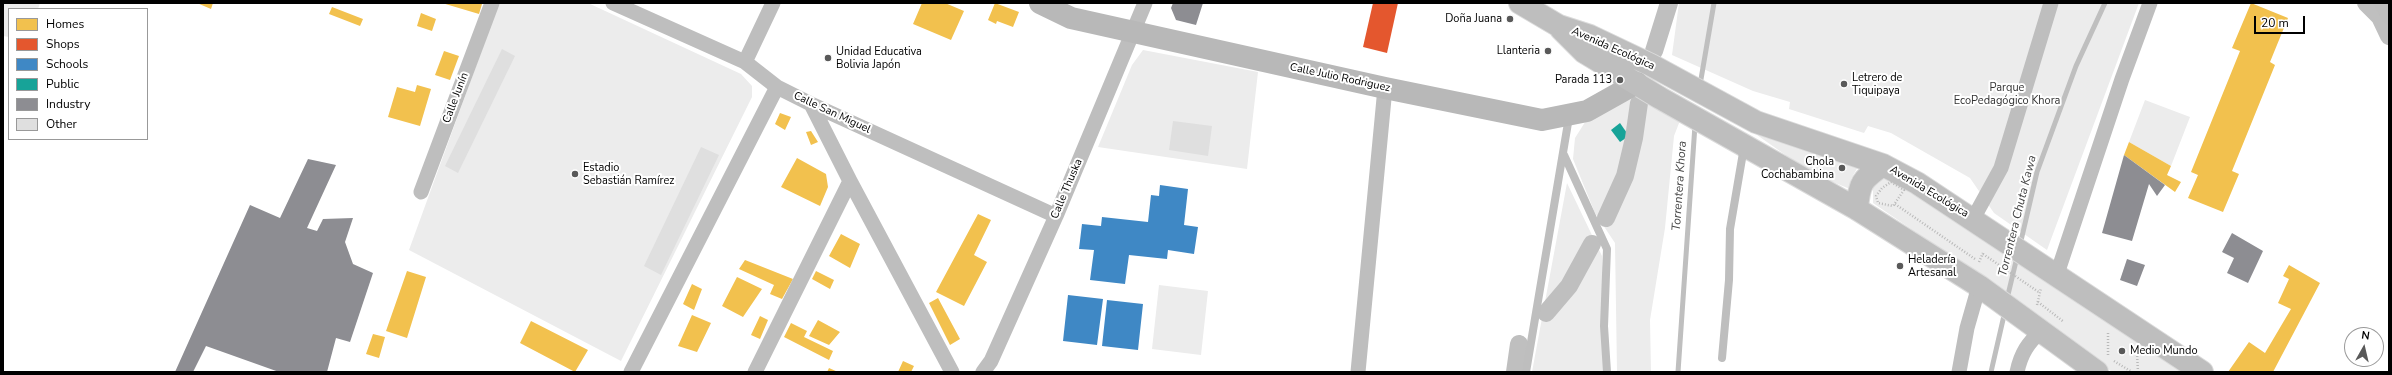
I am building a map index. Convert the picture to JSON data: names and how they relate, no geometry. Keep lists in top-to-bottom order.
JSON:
{
  "streets": {
    "main road": ["Avenida Ecológica", "Calle Julio Rodriguez"],
    "street": ["Calle Junín", "Calle San Miguel", "Calle Thuska"]
  },
  "crossings": [
    ["Avenida Ecológica", "Calle Julio Rodriguez"],
    ["Calle Julio Rodriguez", "Calle Thuska"],
    ["Calle San Miguel", "Calle Thuska"]
  ],
  "water": ["Torrentera Khora", "Torrentera Chuta Kawa"],
  "parks": ["Parque EcoPedagógico Khora"],
  "places": [
    "Doña Juana",
    "Llanteria",
    "Unidad Educativa Bolivia Japón",
    "Parada 113",
    "Letrero de Tiquipaya",
    "Chola Cochabambina",
    "Estadio Sebastián Ramírez",
    "Heladería Artesanal",
    "Medio Mundo"
  ],
  "legend": [
    "Homes",
    "Shops",
    "Schools",
    "Public",
    "Industry",
    "Other"
  ],
  "scale_bar": "20 m",
  "north": "top"
}
